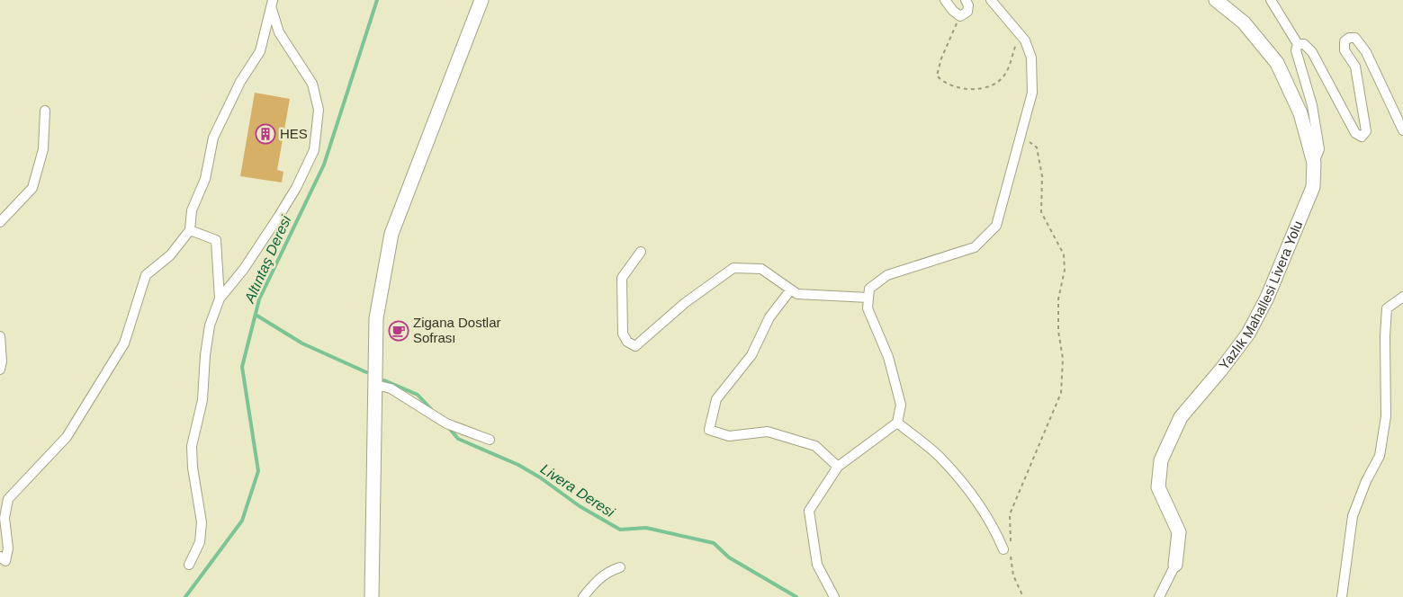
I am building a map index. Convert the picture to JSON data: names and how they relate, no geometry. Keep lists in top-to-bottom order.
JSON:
{
  "streets": {
    "street": ["Yazlık Mahallesi Livera Yolu"]
  },
  "water": ["Altıntaş Deresi", "Livera Deresi"],
  "places": {
    "building": ["HES"],
    "cafe": ["Zigana Dostlar Sofrası"]
  }
}
